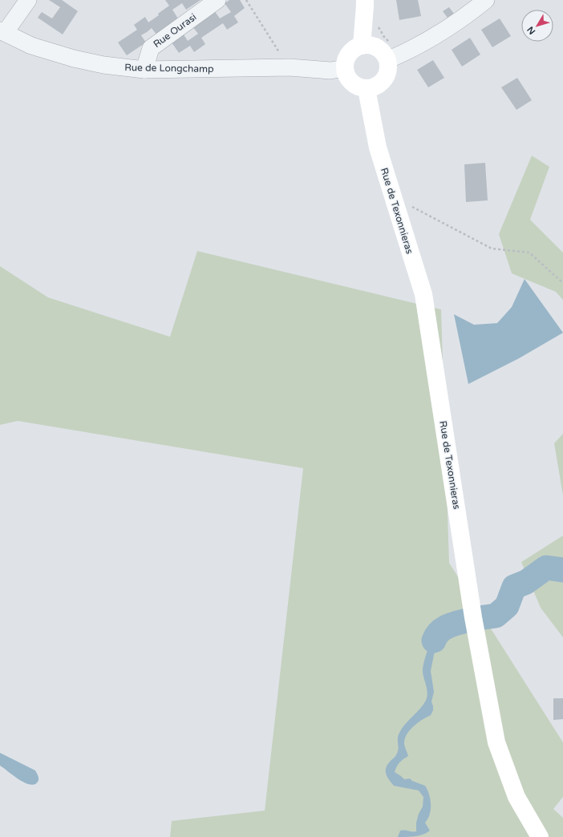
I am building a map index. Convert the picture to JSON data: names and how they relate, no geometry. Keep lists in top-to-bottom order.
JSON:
{
  "streets": {
    "main road": ["Rue de Texonnieras"],
    "street": ["Rue Ourasi", "Rue de Longchamp"]
  },
  "crossings": [
    ["Rue Ourasi", "Rue de Longchamp"],
    ["Rue de Longchamp", "Rue de Texonnieras"]
  ],
  "north": "bottom left"
}
